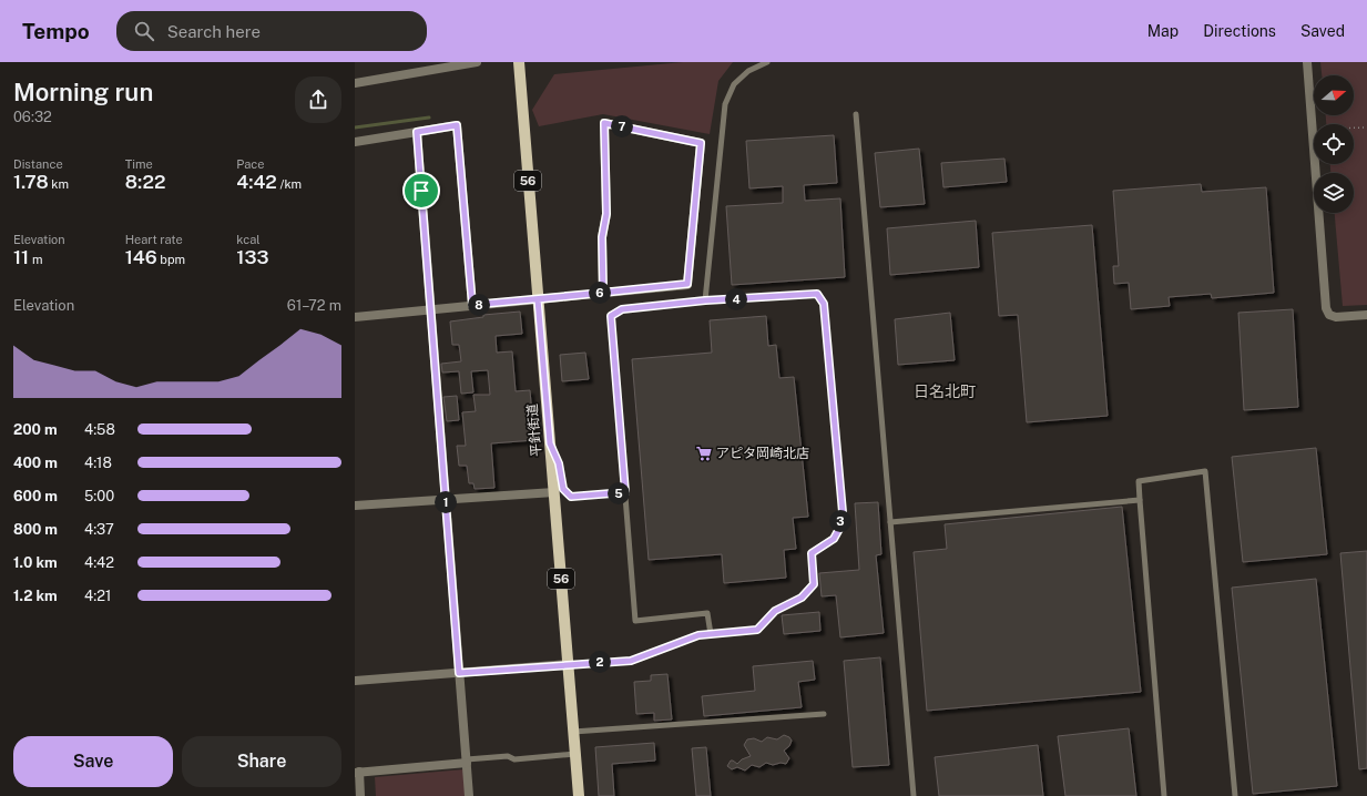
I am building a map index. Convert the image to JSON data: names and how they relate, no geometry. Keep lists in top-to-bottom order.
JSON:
{
  "streets": {
    "main road": ["56", "平針街道"]
  },
  "districts": ["日名北町"],
  "places": {
    "supermarket": ["アピタ岡崎北店"]
  },
  "north": "right",
  "page": {
    "header": "Tempo",
    "search": "Search here",
    "nav": ["Map", "Directions", "Saved"],
    "heading": ["Morning run", "06:32"],
    "pins": [
      "7",
      "6",
      "4",
      "8",
      "5",
      "1",
      "3",
      "2"
    ],
    "stats": [
      ["Distance", "1.78 km"],
      ["Time", "8:22"],
      ["Pace", "4:42 /km"],
      ["Elevation", "11 m"],
      ["Heart rate", "146 bpm"],
      ["kcal", "133"]
    ],
    "chart": ["Elevation", "61–72 m"],
    "list": [
      {
        "name": "200 m",
        "note": "4:58"
      },
      {
        "name": "400 m",
        "note": "4:18"
      },
      {
        "name": "600 m",
        "note": "5:00"
      },
      {
        "name": "800 m",
        "note": "4:37"
      },
      {
        "name": "1.0 km",
        "note": "4:42"
      },
      {
        "name": "1.2 km",
        "note": "4:21"
      }
    ],
    "buttons": ["Save", "Share"]
  }
}
